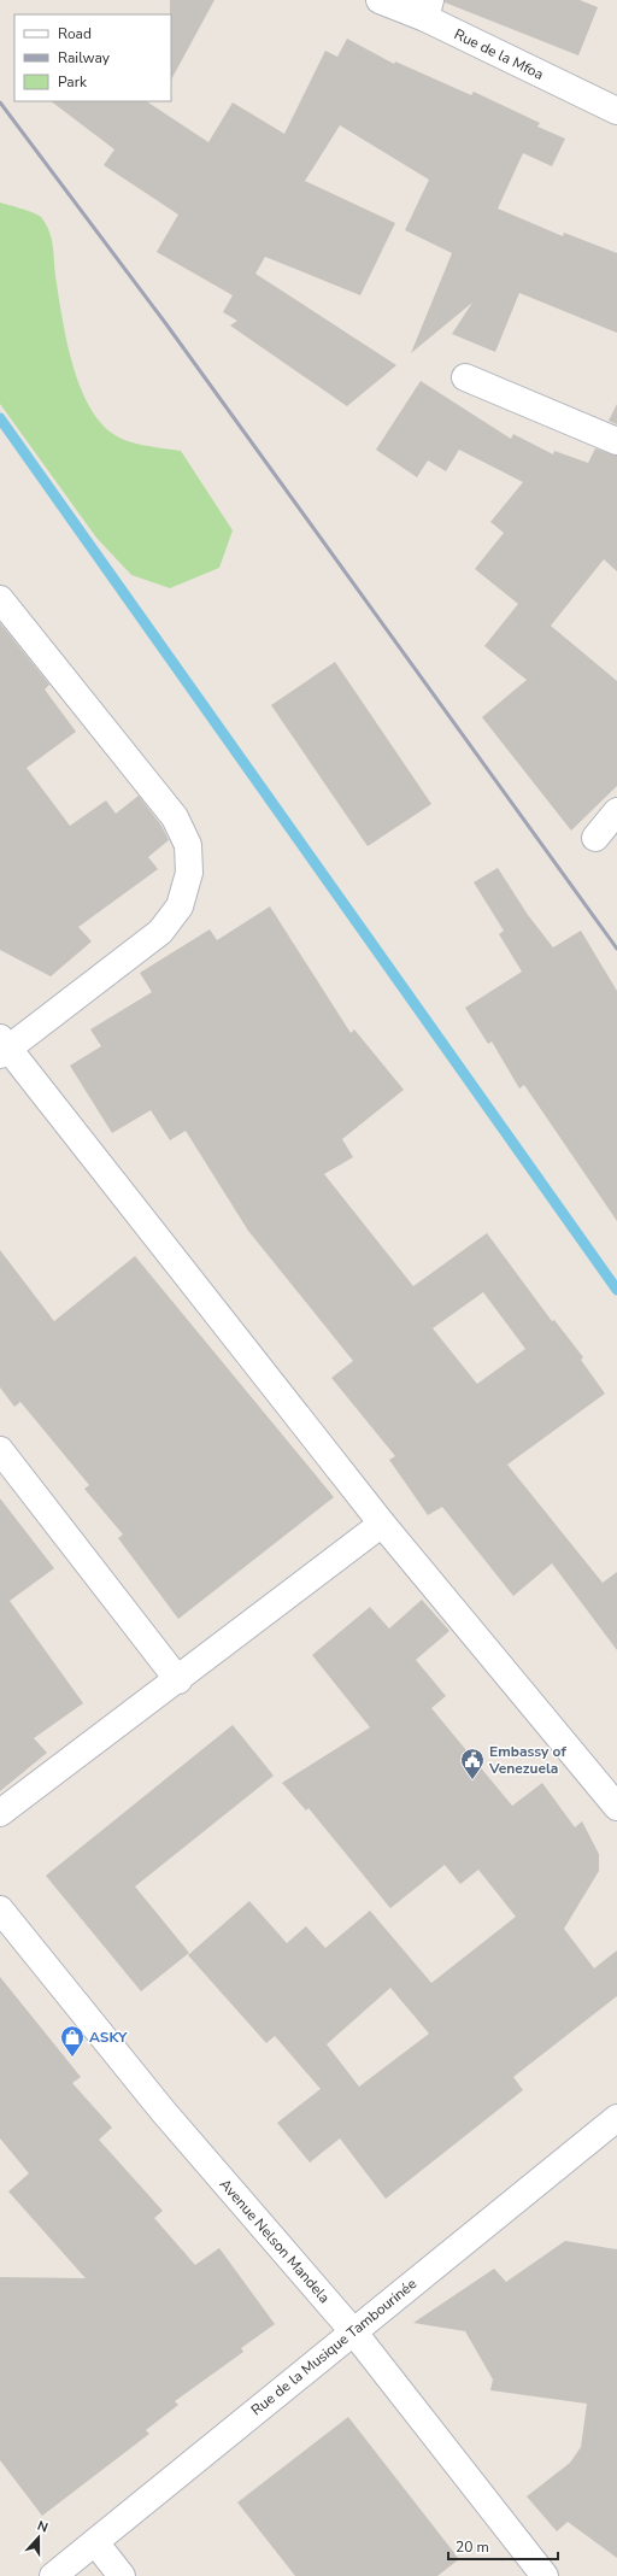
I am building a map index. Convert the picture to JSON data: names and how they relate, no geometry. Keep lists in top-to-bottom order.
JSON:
{
  "streets": {
    "street": ["Rue de la Mfoa", "Avenue Nelson Mandela", "Rue de la Musique Tambourinée"]
  },
  "crossings": [
    ["Avenue Nelson Mandela", "Rue de la Musique Tambourinée"]
  ],
  "places": {
    "public building": ["Embassy of Venezuela"],
    "shop": ["ASKY"]
  },
  "legend": ["Road", "Railway", "Park"],
  "scale_bar": "20 m",
  "north": "top"
}
